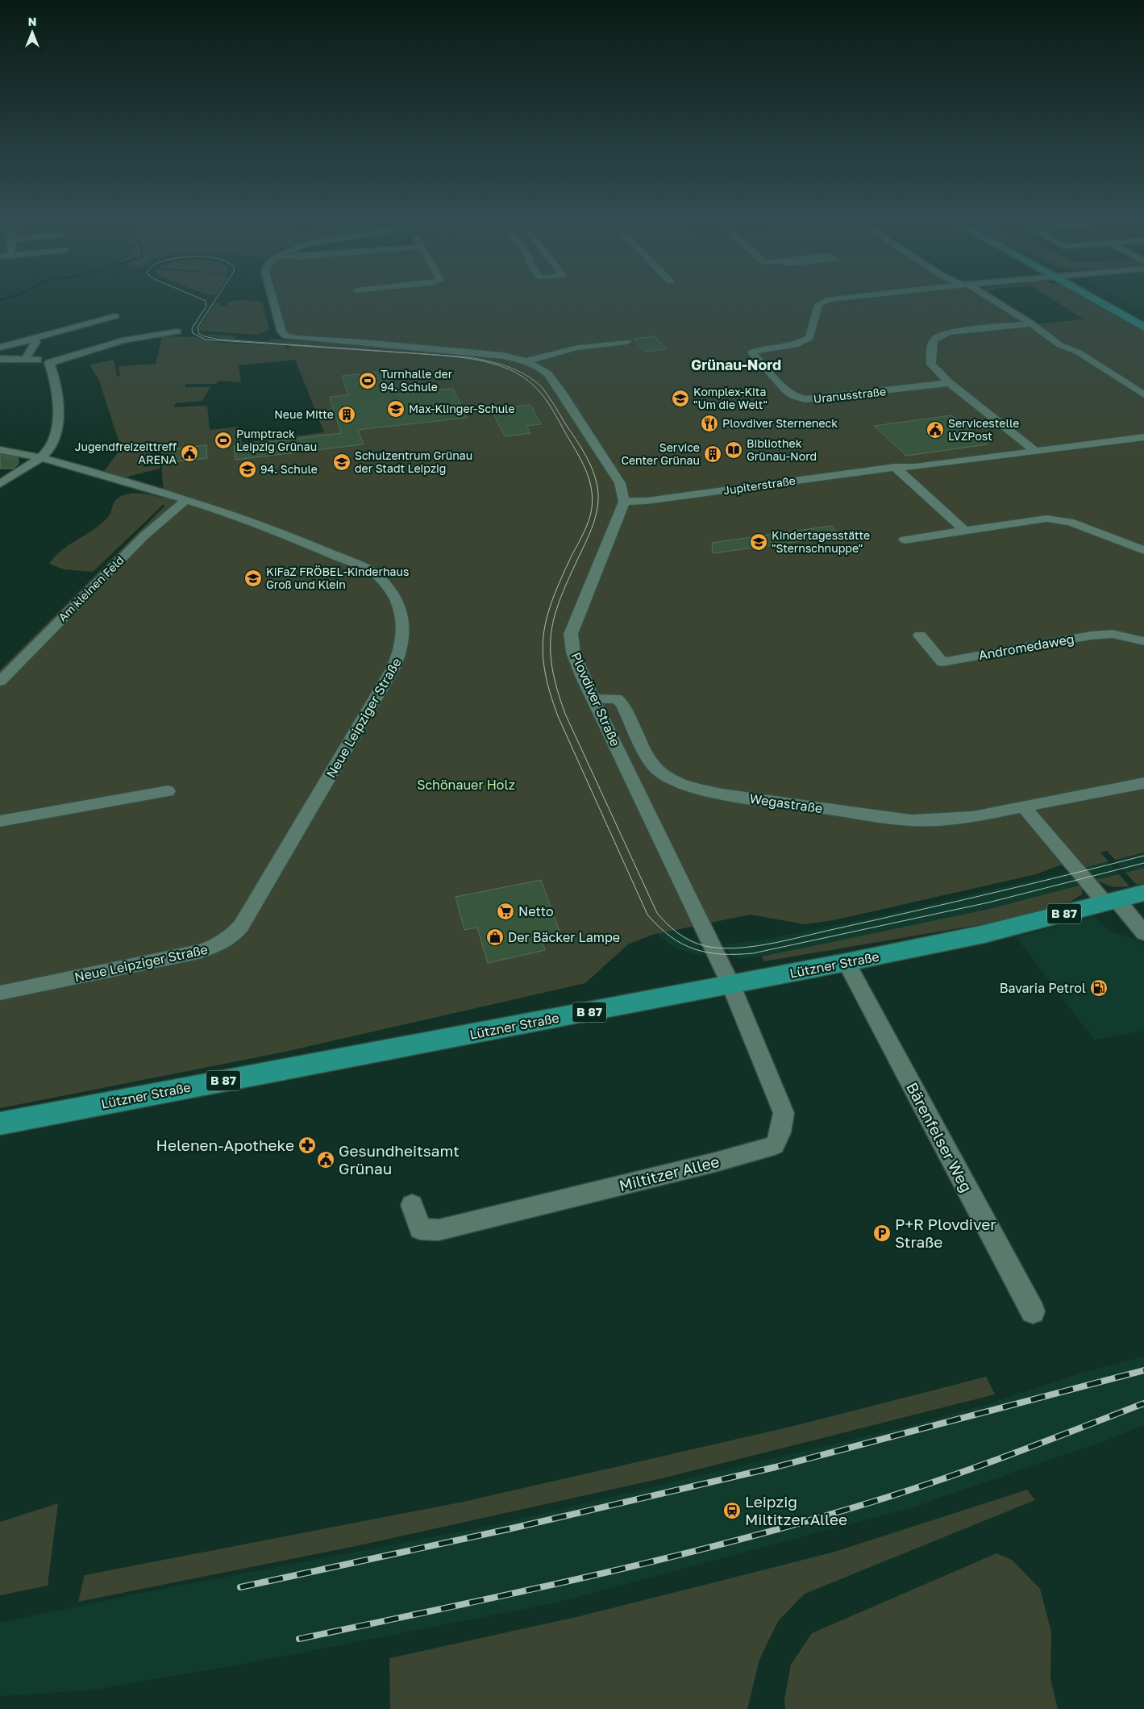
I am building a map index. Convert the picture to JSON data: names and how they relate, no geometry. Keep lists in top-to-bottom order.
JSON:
{
  "streets": {
    "main road": ["B 87", "Lützner Straße"],
    "street": [
      "Uranusstraße",
      "Jupiterstraße",
      "Am kleinen Feld",
      "Andromedaweg",
      "Plovdiver Straße",
      "Neue Leipziger Straße",
      "Wegastraße",
      "Bärenfelser Weg",
      "Miltitzer Allee"
    ]
  },
  "crossings": [
    ["Jupiterstraße", "Plovdiver Straße"],
    ["Am kleinen Feld", "Neue Leipziger Straße"],
    ["Plovdiver Straße", "Wegastraße"],
    ["Plovdiver Straße", "Lützner Straße"],
    ["Plovdiver Straße", "Miltitzer Allee"],
    ["Lützner Straße", "Bärenfelser Weg"],
    ["Lützner Straße", "Miltitzer Allee"]
  ],
  "districts": ["Grünau-Nord"],
  "parks": ["Schönauer Holz"],
  "places": {
    "sports": ["Turnhalle der 94. Schule", "Pumptrack Leipzig Grünau"],
    "school or university": [
      "Komplex-Kita \"Um die Welt\"",
      "Max-Klinger-Schule",
      "Schulzentrum Grünau der Stadt Leipzig",
      "94. Schule",
      "Kindertagesstätte \"Sternschnuppe\"",
      "KiFaZ FRÖBEL-Kinderhaus Groß und Klein"
    ],
    "building": ["Neue Mitte", "Service Center Grünau"],
    "restaurant": ["Plovdiver Sterneneck"],
    "public building": ["Servicestelle LVZPost", "Jugendfreizeittreff ARENA", "Gesundheitsamt Grünau"],
    "library": ["Bibliothek Grünau-Nord"],
    "supermarket": ["Netto"],
    "shop": ["Der Bäcker Lampe"],
    "fuel station": ["Bavaria Petrol"],
    "pharmacy": ["Helenen-Apotheke"],
    "parking": ["P+R Plovdiver Straße"],
    "station": ["Leipzig Miltitzer Allee"]
  },
  "north": "top"
}
